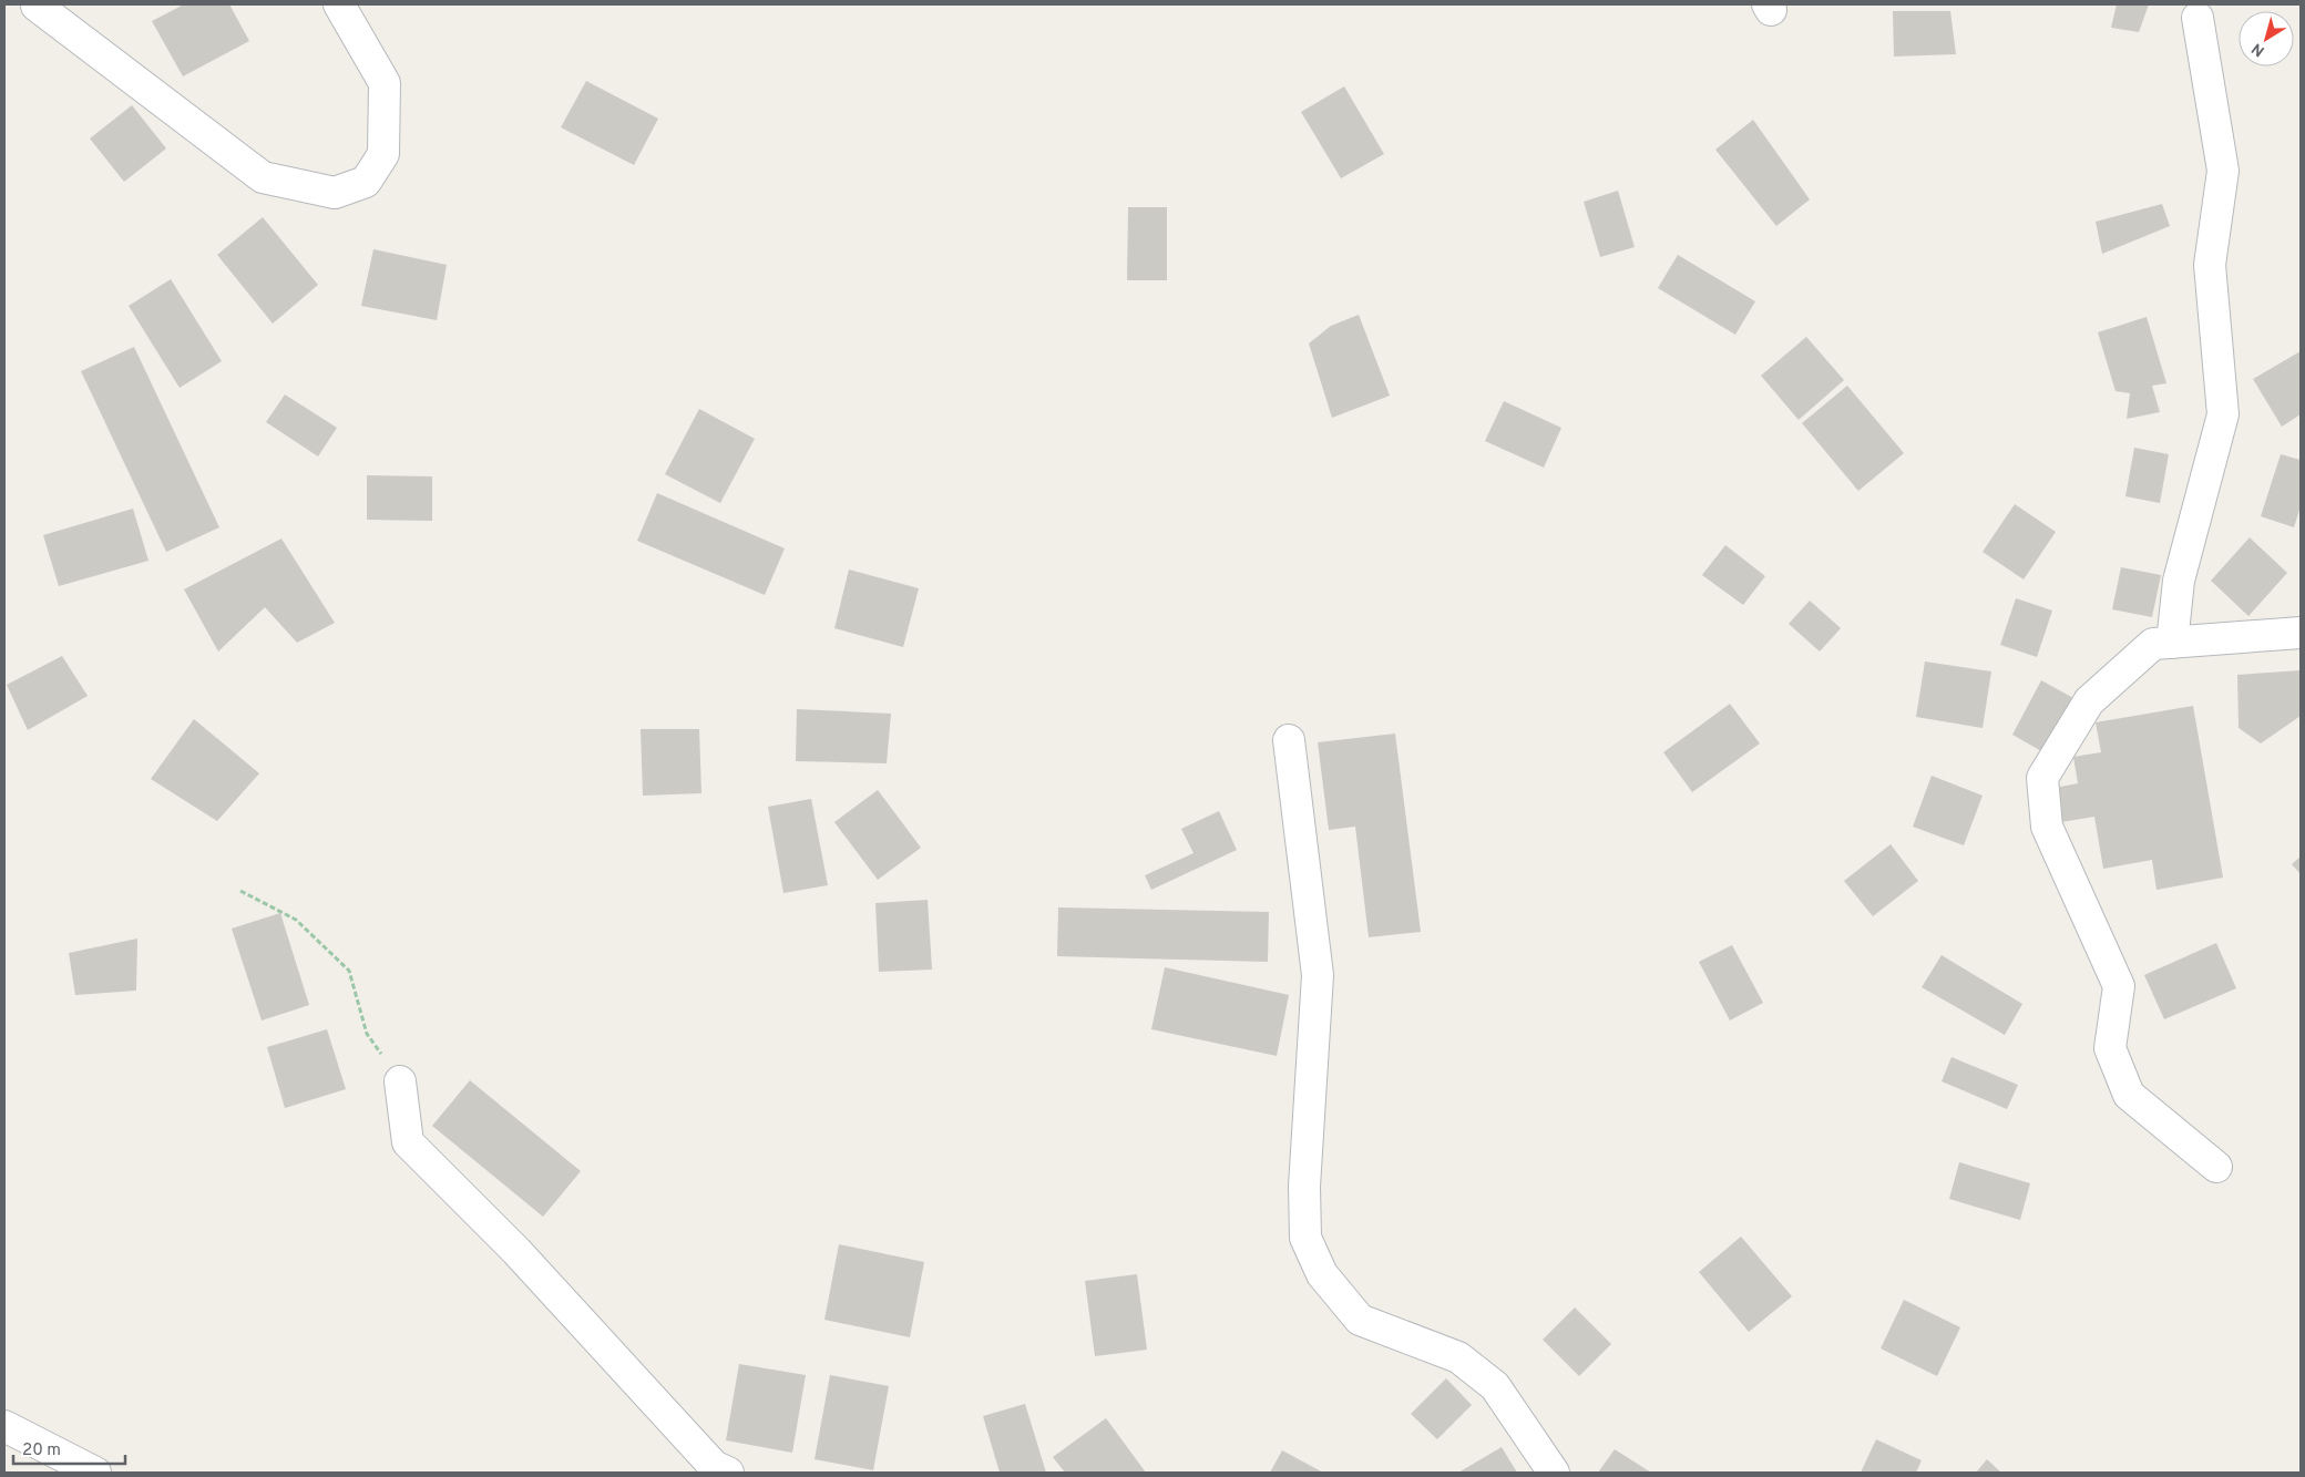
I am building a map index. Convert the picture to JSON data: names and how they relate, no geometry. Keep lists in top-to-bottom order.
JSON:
{
  "scale_bar": "20 m",
  "north": "bottom left"
}
